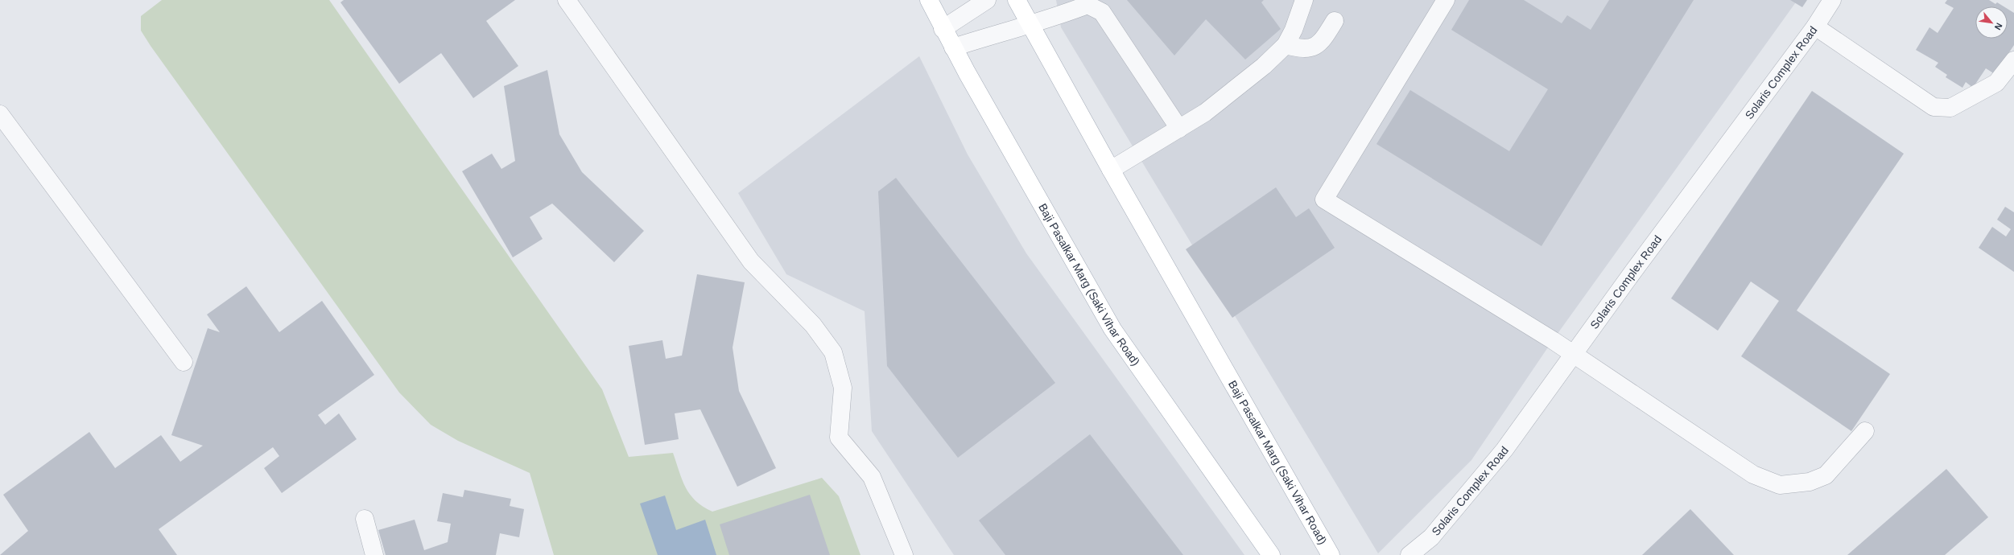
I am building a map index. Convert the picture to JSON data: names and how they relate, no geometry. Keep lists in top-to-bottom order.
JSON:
{
  "streets": {
    "main road": ["Baji Pasalkar Marg (Saki Vihar Road)"],
    "street": ["Solaris Complex Road"]
  },
  "north": "bottom right"
}
